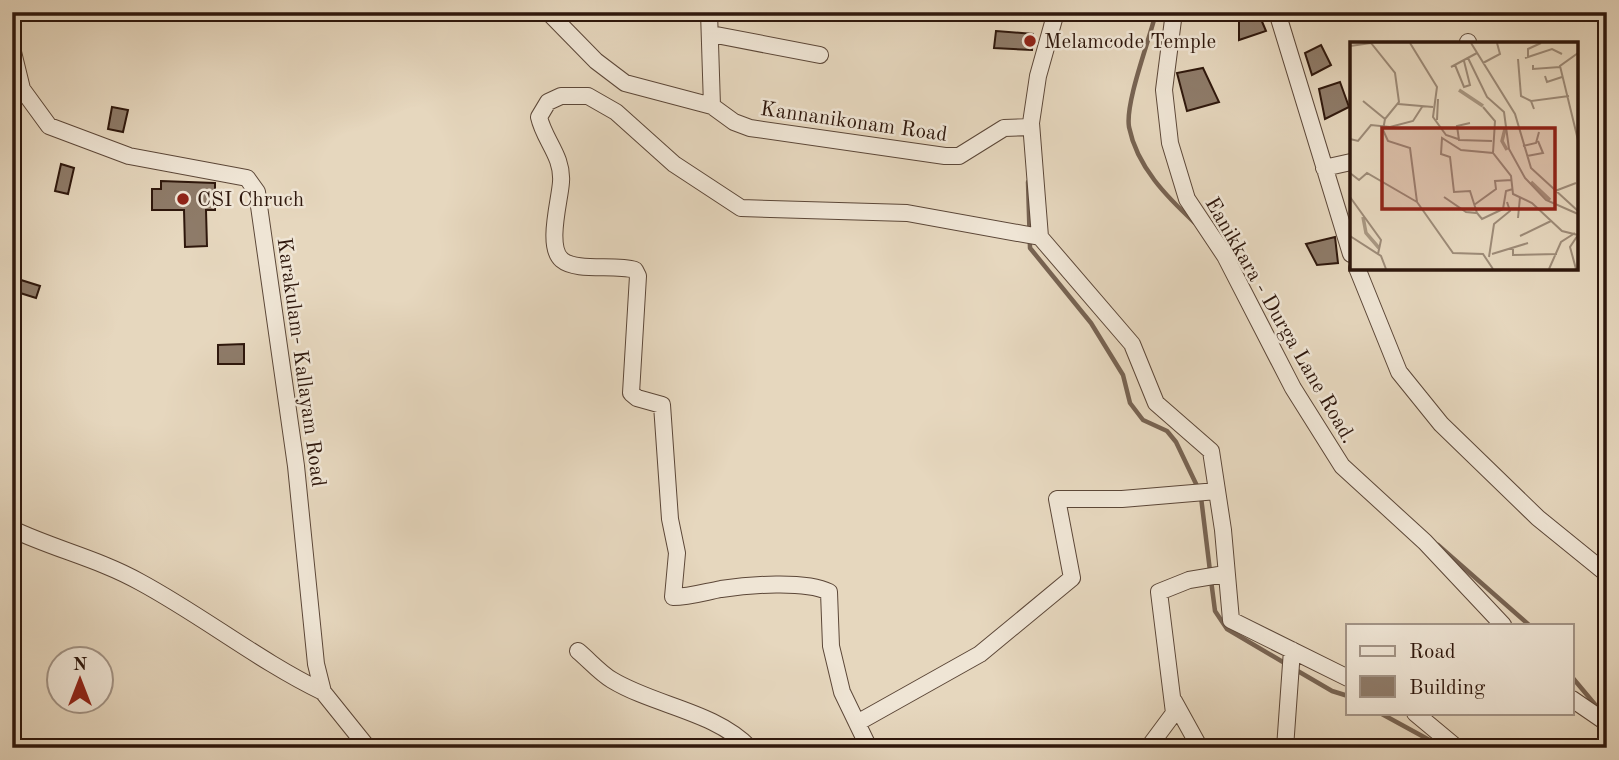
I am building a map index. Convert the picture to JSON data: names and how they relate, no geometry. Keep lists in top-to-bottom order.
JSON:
{
  "streets": {
    "street": ["Kannanikonam Road", "Eanikkara - Durga Lane Road.", "Karakulam- Kallayam Road"]
  },
  "places": ["Melamcode Temple", "CSI Chruch"],
  "legend": ["Road", "Building"],
  "north": "top"
}
